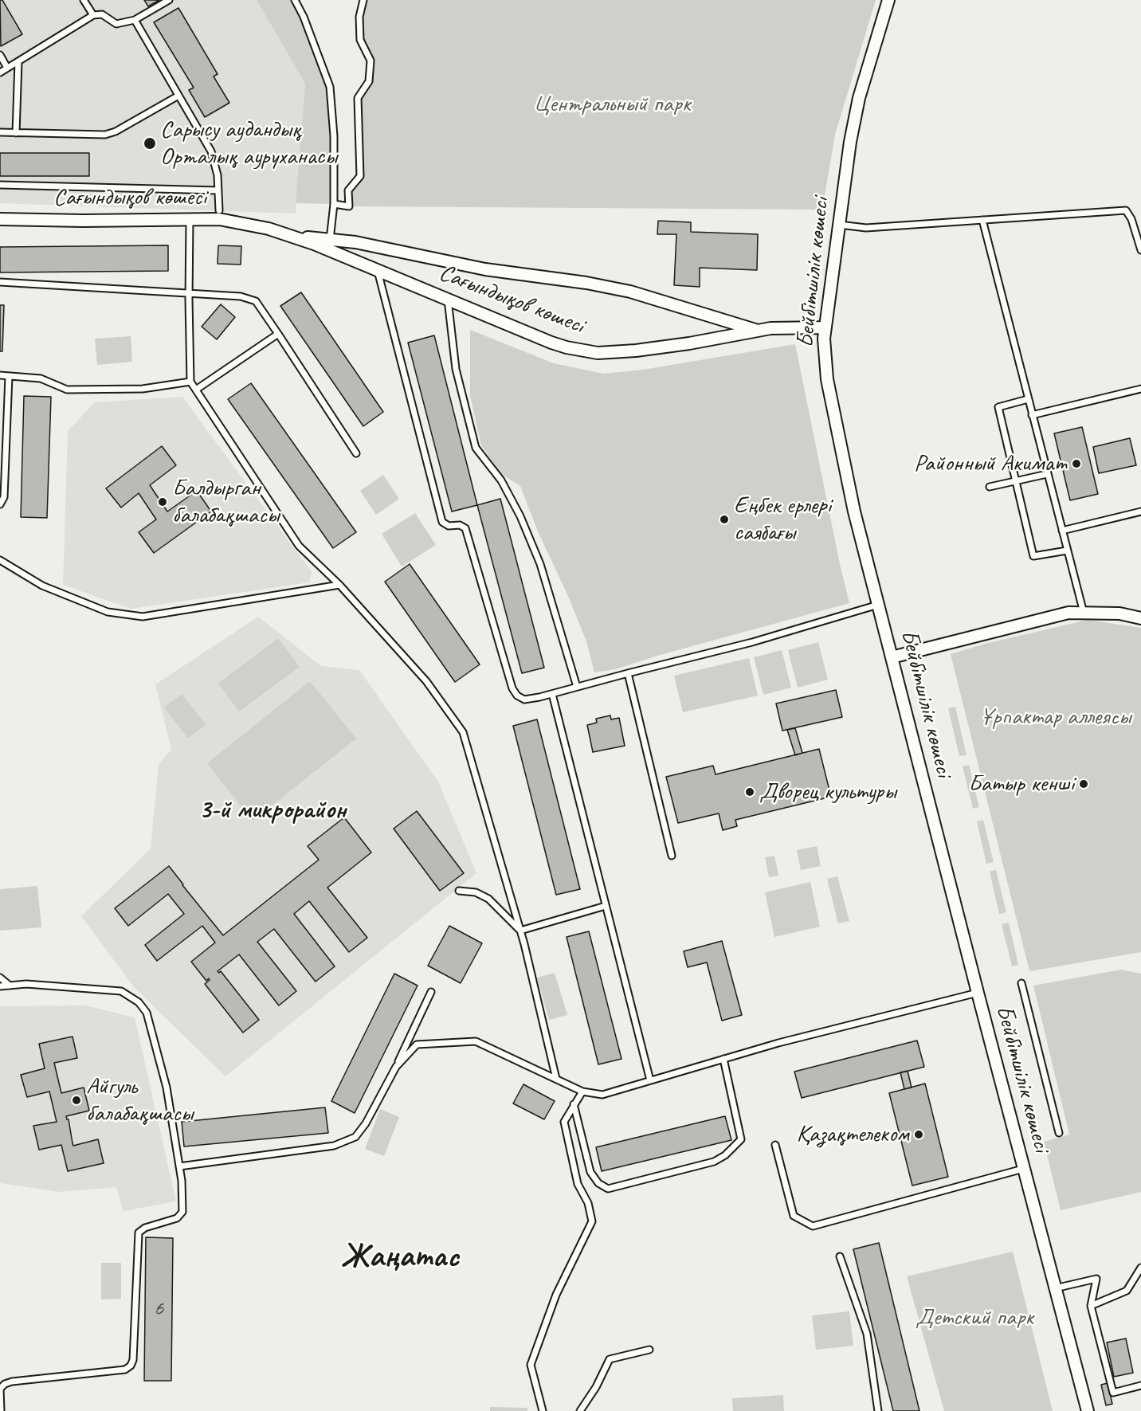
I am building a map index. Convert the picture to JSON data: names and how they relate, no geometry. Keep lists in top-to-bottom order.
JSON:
{
  "streets": {
    "street": ["Сағындықов көшесі", "Бейбітшілік көшесі"]
  },
  "crossings": [
    ["Сағындықов көшесі", "Бейбітшілік көшесі"]
  ],
  "districts": ["3-й микрорайон", "Жаңатас"],
  "parks": ["Центральный парк", "Ұрпактар аллеясы", "Детский парк"],
  "places": [
    "Сарысу аудандық Орталық ауруханасы",
    "Районный Акимат",
    "Балдырган балабақшасы",
    "Еңбек ерлері саябағы",
    "Батыр кенші",
    "Дворец культуры",
    "Айгуль балабақшасы",
    "Қазақтелеком"
  ],
  "house_numbers": ["6"]
}
